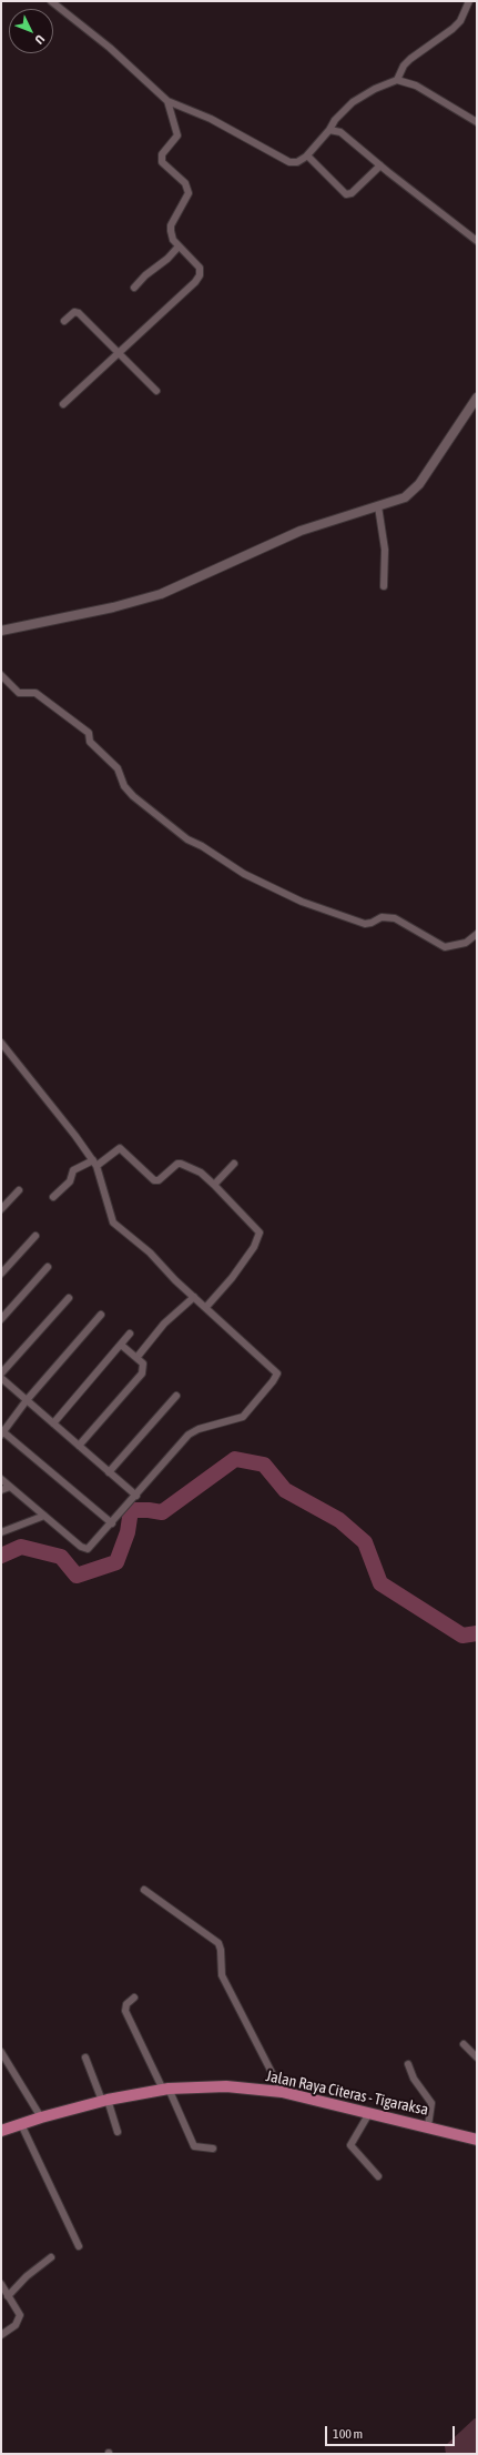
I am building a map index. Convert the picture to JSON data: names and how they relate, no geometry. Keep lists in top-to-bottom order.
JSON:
{
  "streets": {
    "main road": ["Jalan Raya Citeras - Tigaraksa"]
  },
  "scale_bar": "100 m",
  "north": "bottom right"
}
